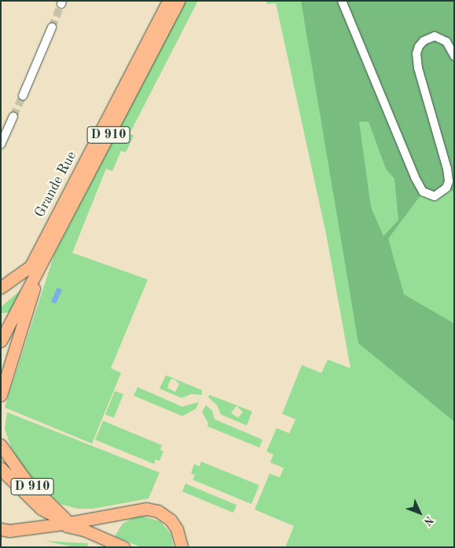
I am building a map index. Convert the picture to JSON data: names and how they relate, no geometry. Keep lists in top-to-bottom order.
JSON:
{
  "streets": {
    "main road": ["D 910", "Grande Rue"]
  },
  "crossings": [
    ["D 910", "Grande Rue"]
  ],
  "north": "bottom right"
}
